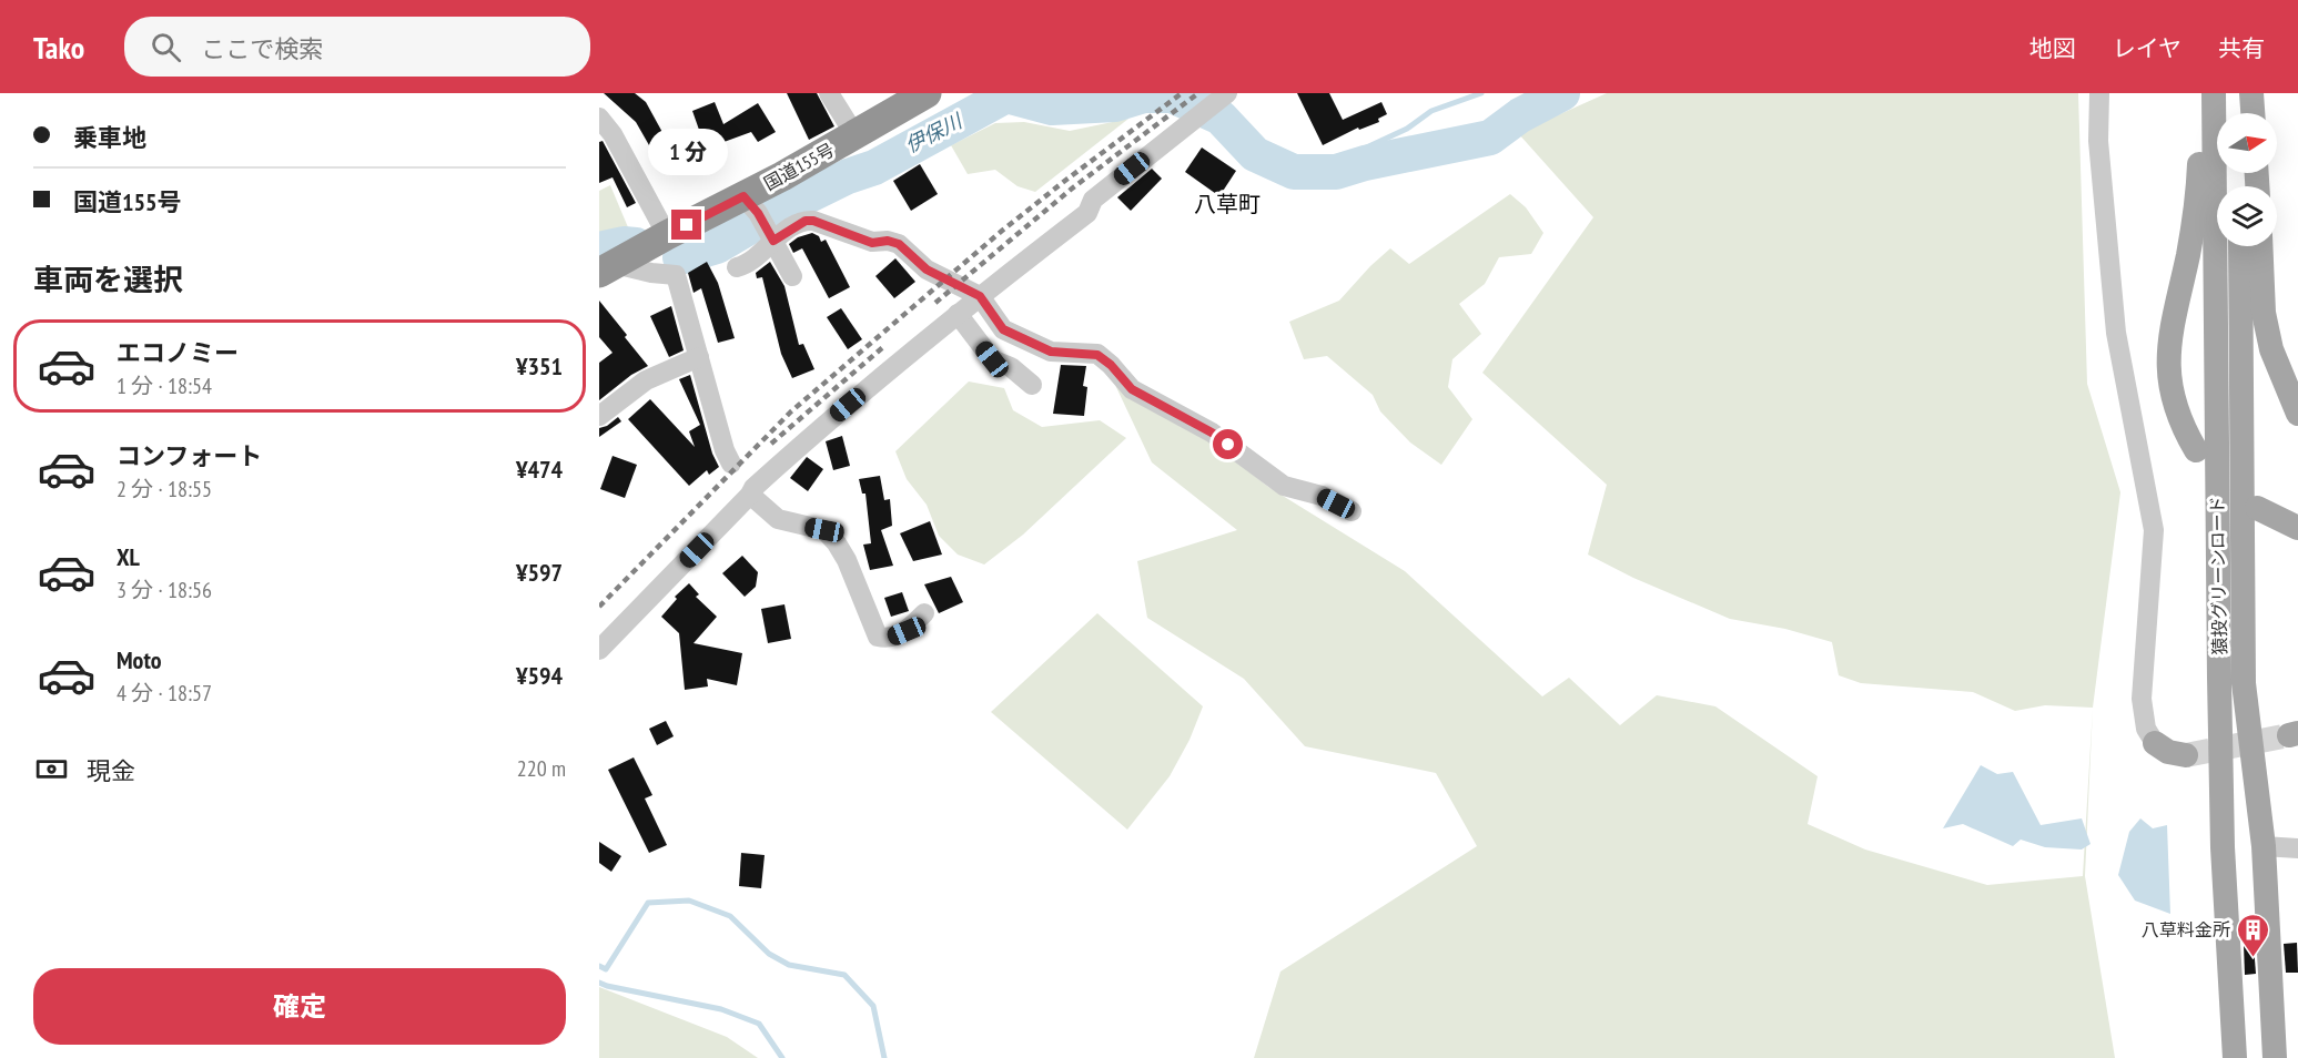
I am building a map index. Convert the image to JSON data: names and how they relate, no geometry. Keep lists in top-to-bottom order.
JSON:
{
  "streets": {
    "highway": ["国道155号"],
    "main road": ["猿投グリーンロード"]
  },
  "districts": ["八草町"],
  "water": ["伊保川"],
  "places": {
    "building": ["八草料金所"]
  },
  "north": "right",
  "page": {
    "header": "Tako",
    "search": "ここで検索",
    "nav": ["地図", "レイヤ", "共有"],
    "banner": ["乗車地", "国道155号"],
    "bubble": "1 分",
    "heading": "車両を選択",
    "list": [
      {
        "name": "エコノミー",
        "note": "1 分 · 18:54",
        "value": "¥351"
      },
      {
        "name": "コンフォート",
        "note": "2 分 · 18:55",
        "value": "¥474"
      },
      {
        "name": "XL",
        "note": "3 分 · 18:56",
        "value": "¥597"
      },
      {
        "name": "Moto",
        "note": "4 分 · 18:57",
        "value": "¥594"
      }
    ],
    "pay": ["現金", "220 m"],
    "buttons": "確定"
  }
}
